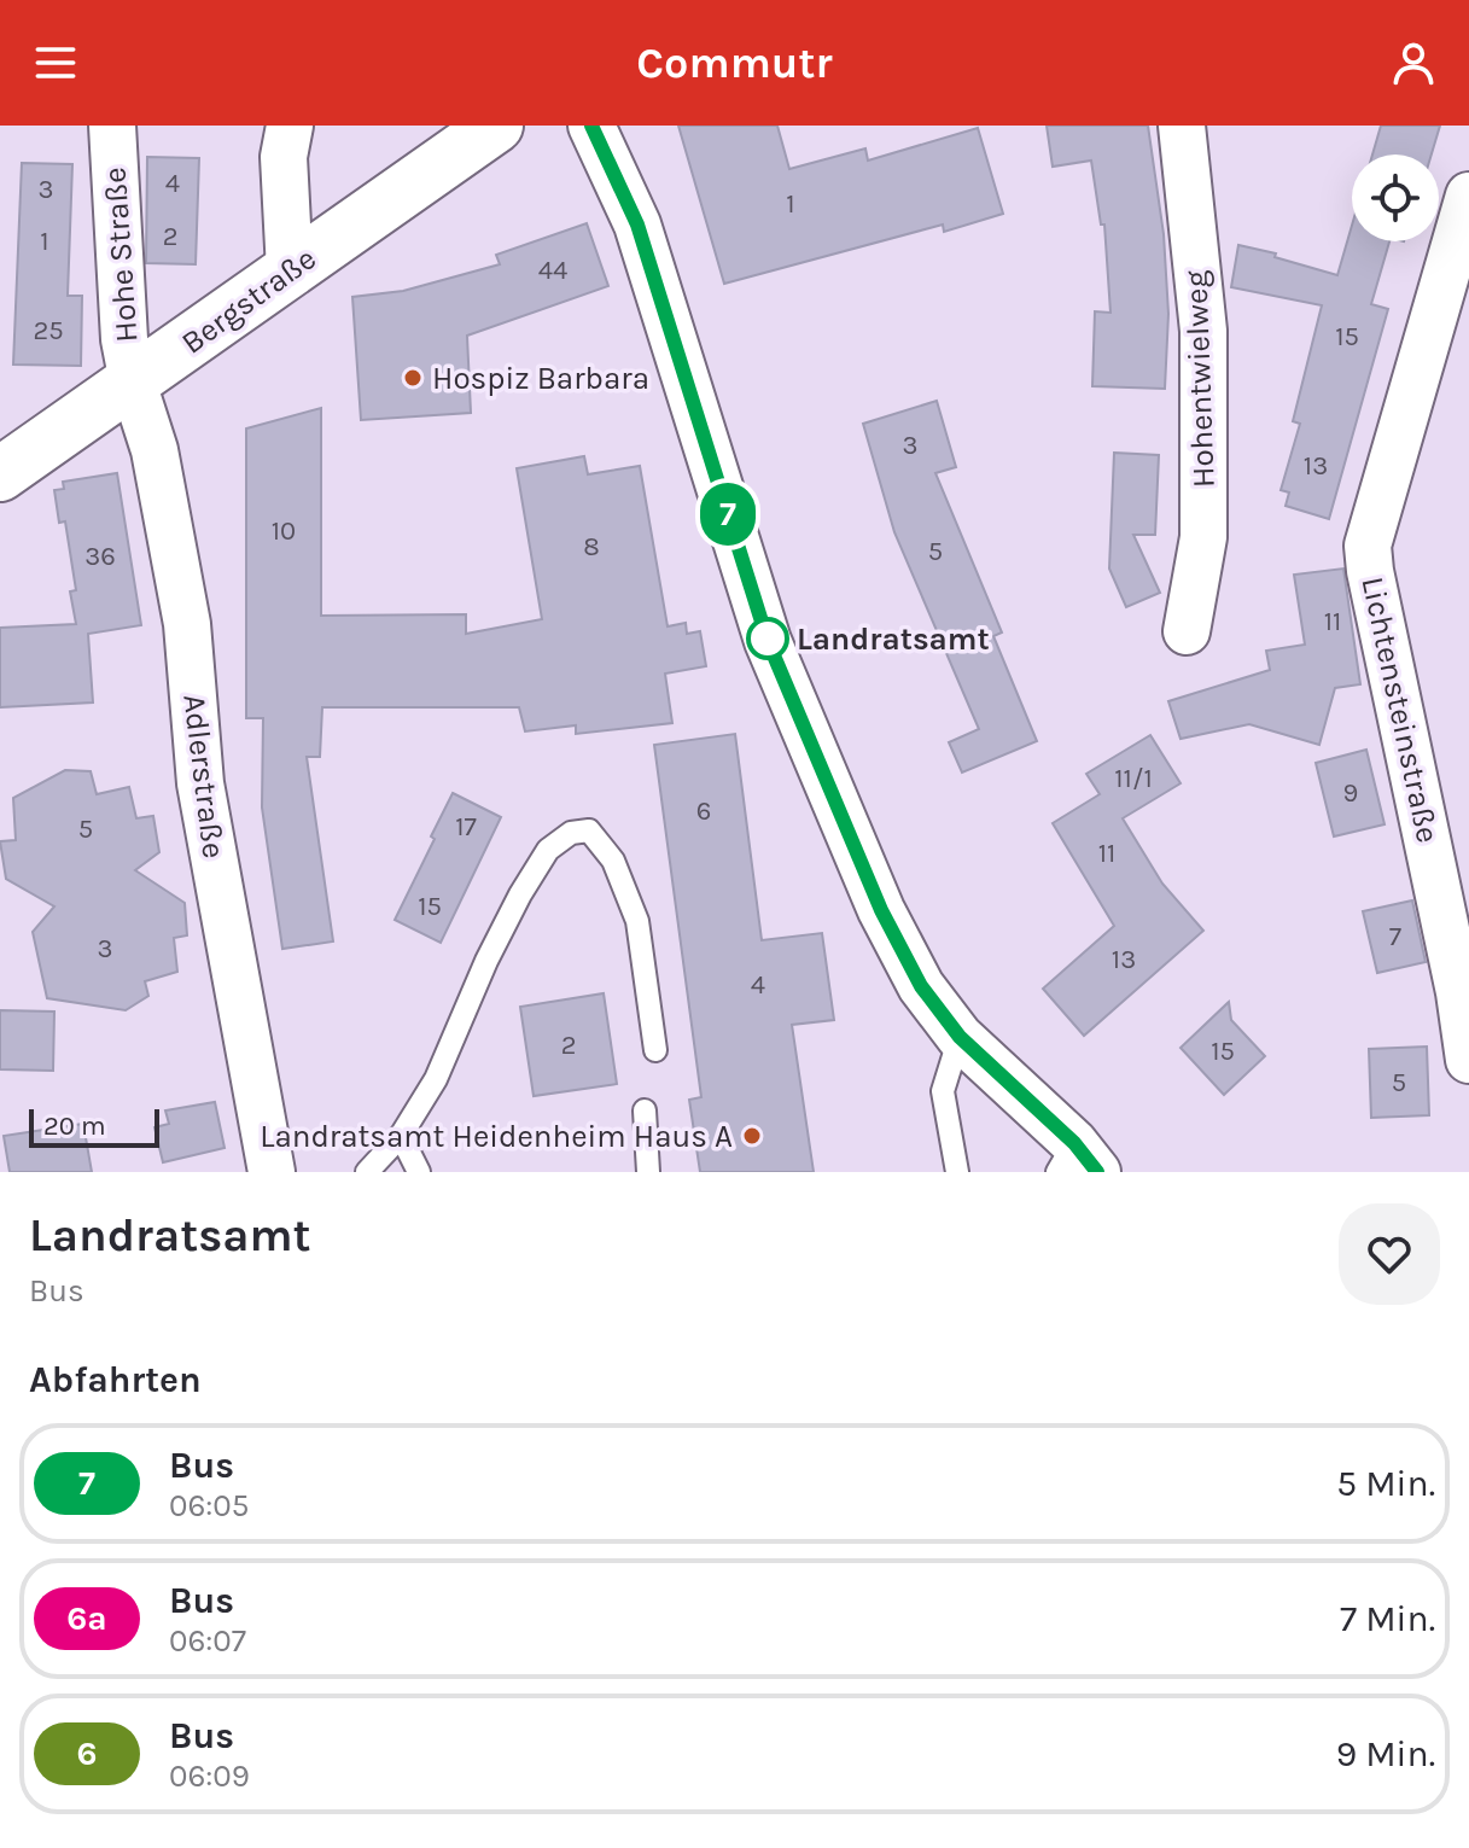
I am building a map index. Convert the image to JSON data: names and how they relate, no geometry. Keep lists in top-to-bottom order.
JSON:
{
  "streets": {
    "street": [
      "Hohe Straße",
      "Bergstraße",
      "Hohentwielweg",
      "Lichtensteinstraße",
      "Adlerstraße"
    ]
  },
  "crossings": [
    ["Hohe Straße", "Bergstraße"],
    ["Hohe Straße", "Adlerstraße"],
    ["Bergstraße", "Adlerstraße"]
  ],
  "places": ["Hospiz Barbara", "Landratsamt", "Landratsamt Heidenheim Haus A"],
  "lines": ["bus line 7"],
  "house_numbers": [
    "4",
    "3",
    "1",
    "2",
    "1",
    "44",
    "25",
    "15",
    "3",
    "13",
    "10",
    "8",
    "5",
    "36",
    "11",
    "11/1",
    "9",
    "6",
    "17",
    "5",
    "11",
    "15",
    "7",
    "3",
    "13",
    "4",
    "2",
    "15",
    "5"
  ],
  "scale_bar": "20 m",
  "page": {
    "header": "Commutr",
    "on_map": "7",
    "scale": "20 m",
    "heading": [
      ["Landratsamt", "Bus"],
      "Abfahrten"
    ],
    "list": [
      {
        "mark": "7",
        "name": "Bus",
        "note": "06:05",
        "value": "5 Min."
      },
      {
        "mark": "6a",
        "name": "Bus",
        "note": "06:07",
        "value": "7 Min."
      },
      {
        "mark": "6",
        "name": "Bus",
        "note": "06:09",
        "value": "9 Min."
      }
    ]
  }
}
